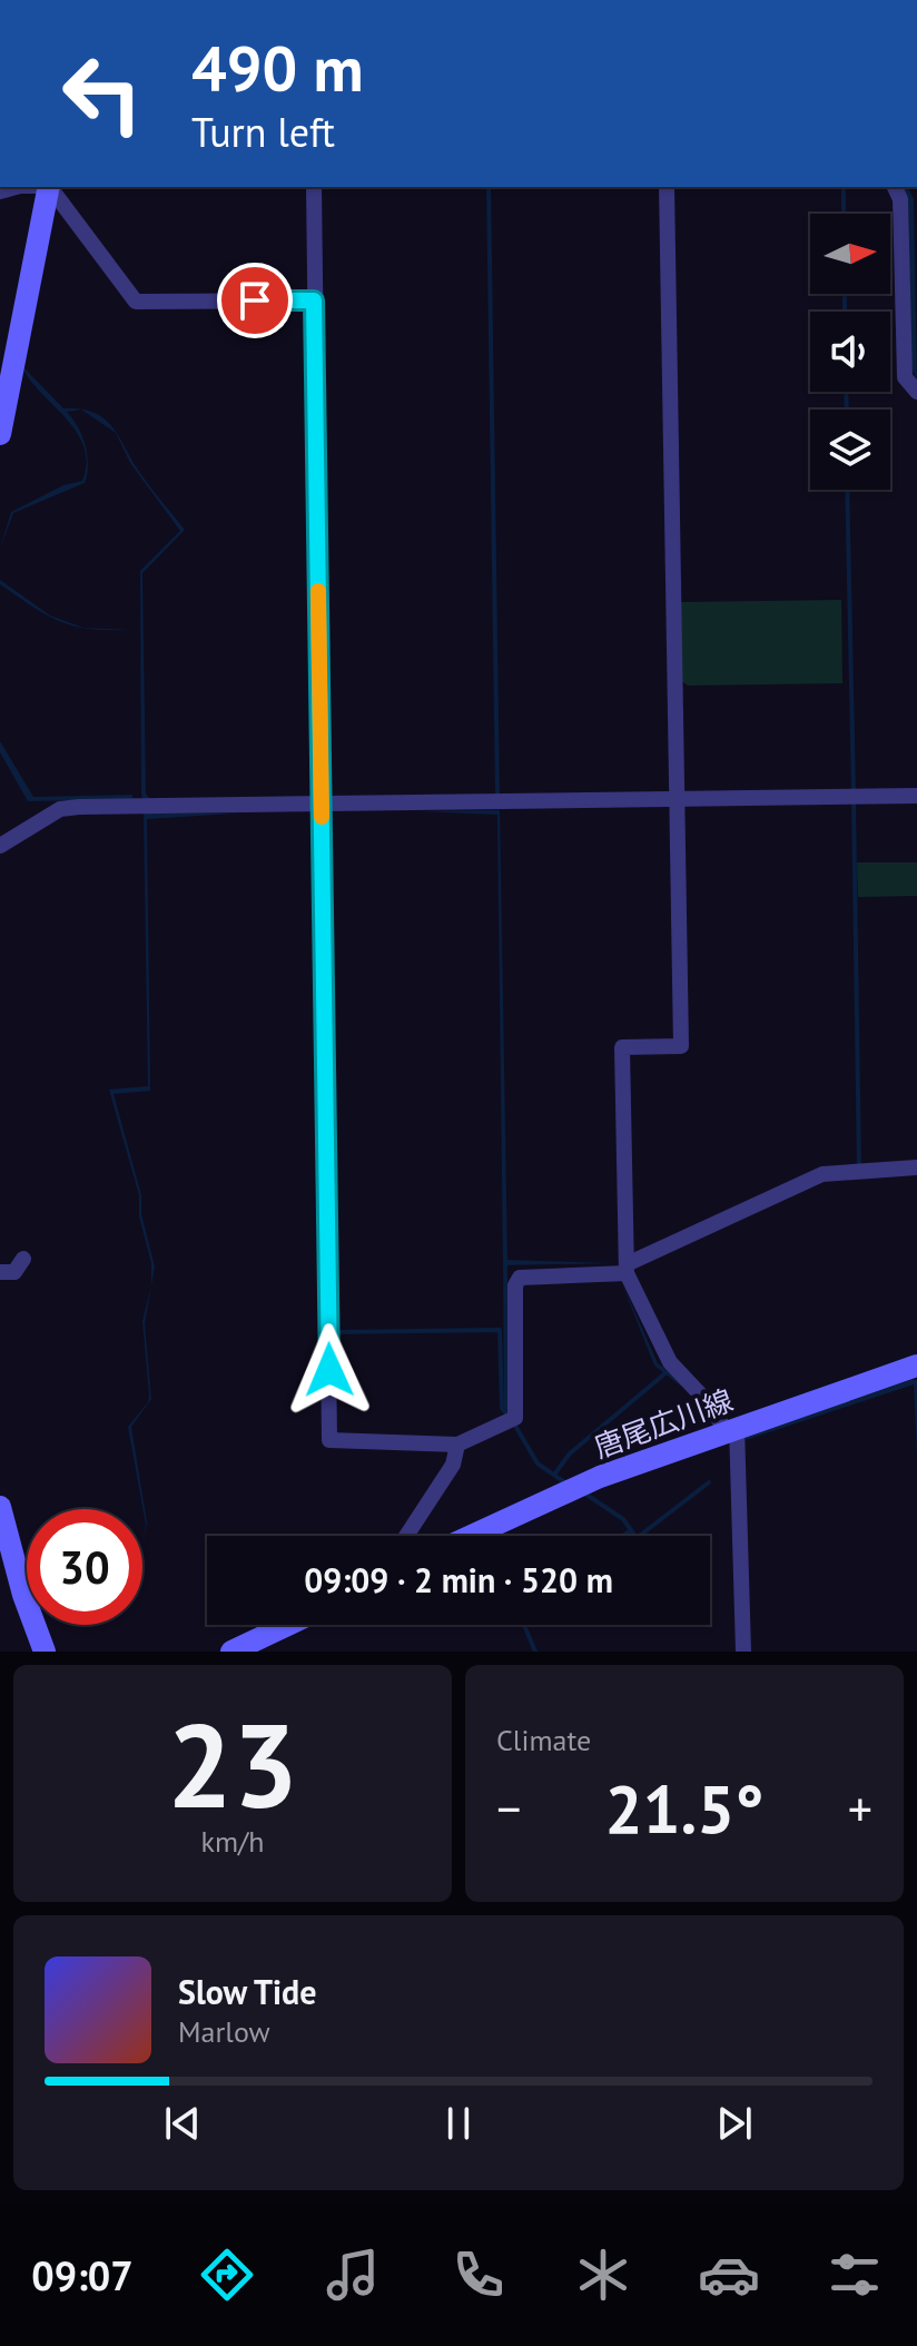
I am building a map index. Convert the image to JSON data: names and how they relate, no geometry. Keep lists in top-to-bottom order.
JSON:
{
  "streets": {
    "main road": ["唐尾広川線"]
  },
  "north": "right",
  "page": {
    "turn": ["490 m", "Turn left"],
    "limit": "30",
    "trip": "09:09 · 2 min · 520 m",
    "tile": [
      ["23", "km/h"],
      "Climate"
    ],
    "heat": ["−", "21.5°", "+"],
    "song": ["Slow Tide", "Marlow"],
    "tabs": "09:07"
  }
}
